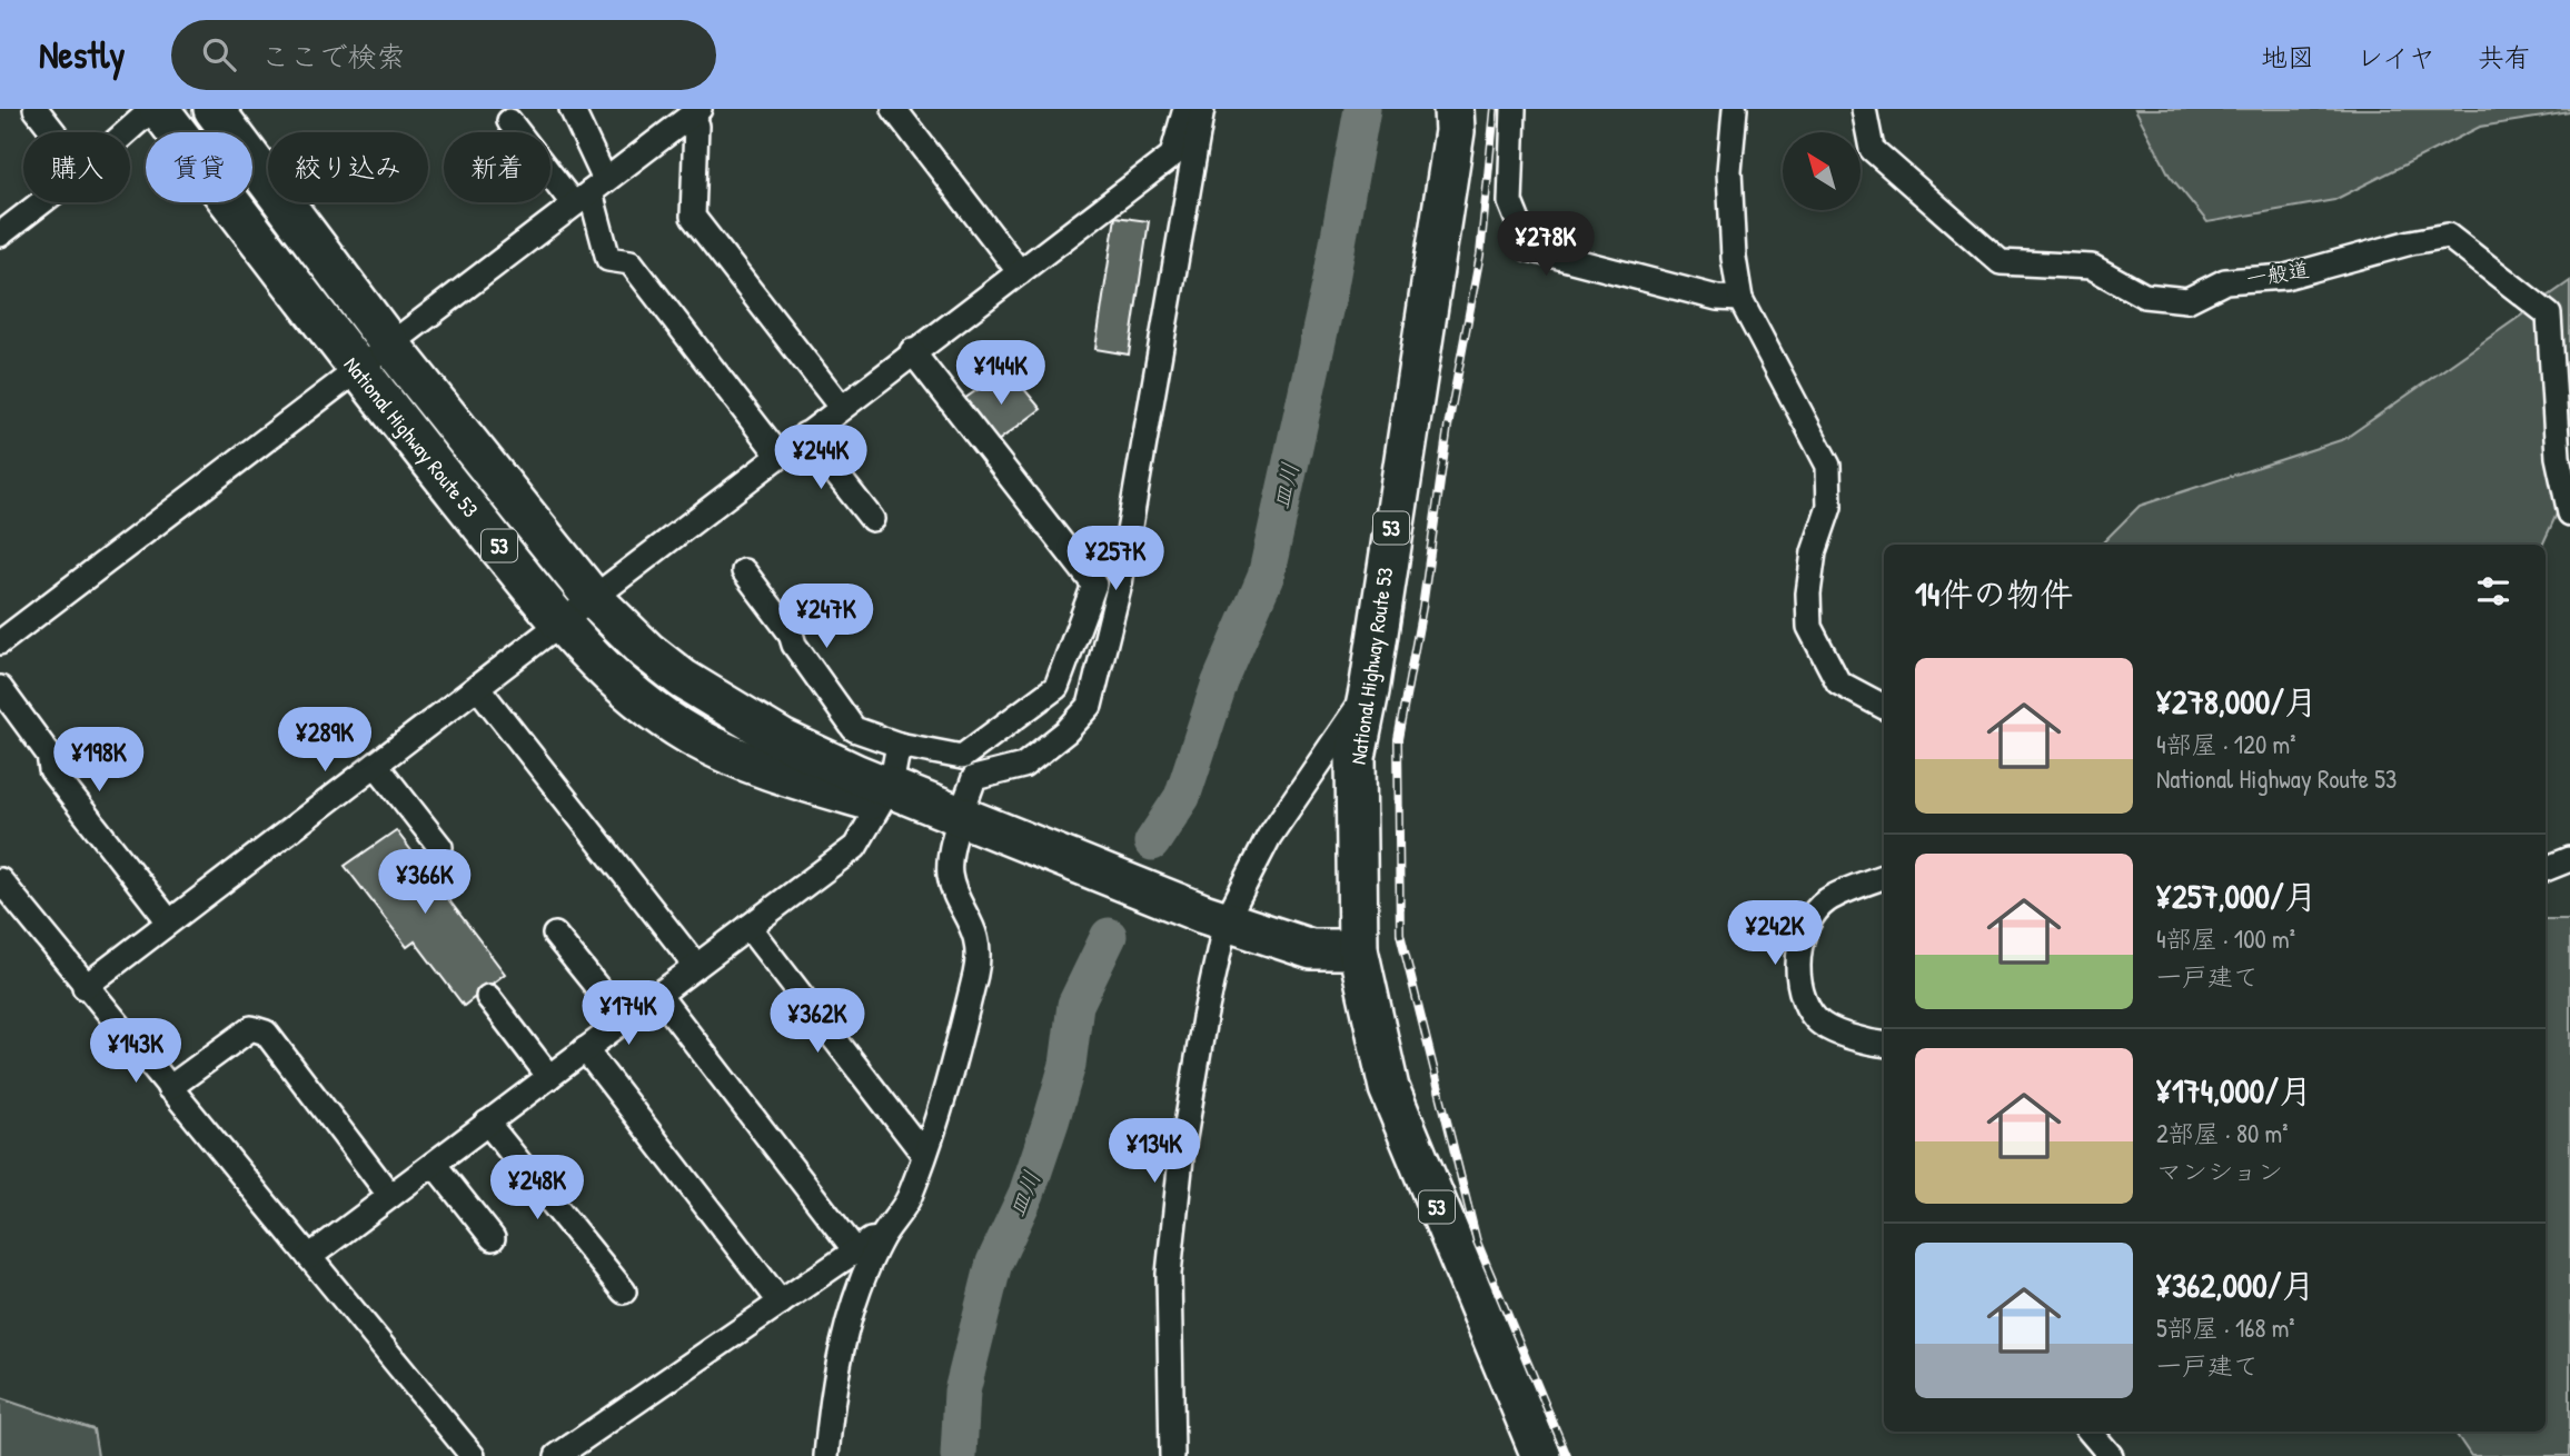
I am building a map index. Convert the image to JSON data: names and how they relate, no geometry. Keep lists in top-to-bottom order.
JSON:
{
  "streets": {
    "highway": ["National Highway Route 53", "53"],
    "street": ["一般道"]
  },
  "water": ["皿川"],
  "north": "top left",
  "page": {
    "header": "Nestly",
    "search": "ここで検索",
    "nav": ["地図", "レイヤ", "共有"],
    "chip": [
      "購入",
      "賃貸",
      "絞り込み",
      "新着"
    ],
    "price": [
      "¥278K",
      "¥144K",
      "¥244K",
      "¥257K",
      "¥247K",
      "¥289K",
      "¥198K",
      "¥366K",
      "¥242K",
      "¥174K",
      "¥362K",
      "¥143K",
      "¥134K",
      "¥248K"
    ],
    "heading": "14件の物件",
    "list": [
      {
        "name": "¥278,000/月",
        "note": "4部屋 · 120 m² · National Highway Route 53"
      },
      {
        "name": "¥257,000/月",
        "note": "4部屋 · 100 m² · 一戸建て"
      },
      {
        "name": "¥174,000/月",
        "note": "2部屋 · 80 m² · マンション"
      },
      {
        "name": "¥362,000/月",
        "note": "5部屋 · 168 m² · 一戸建て"
      }
    ]
  }
}
